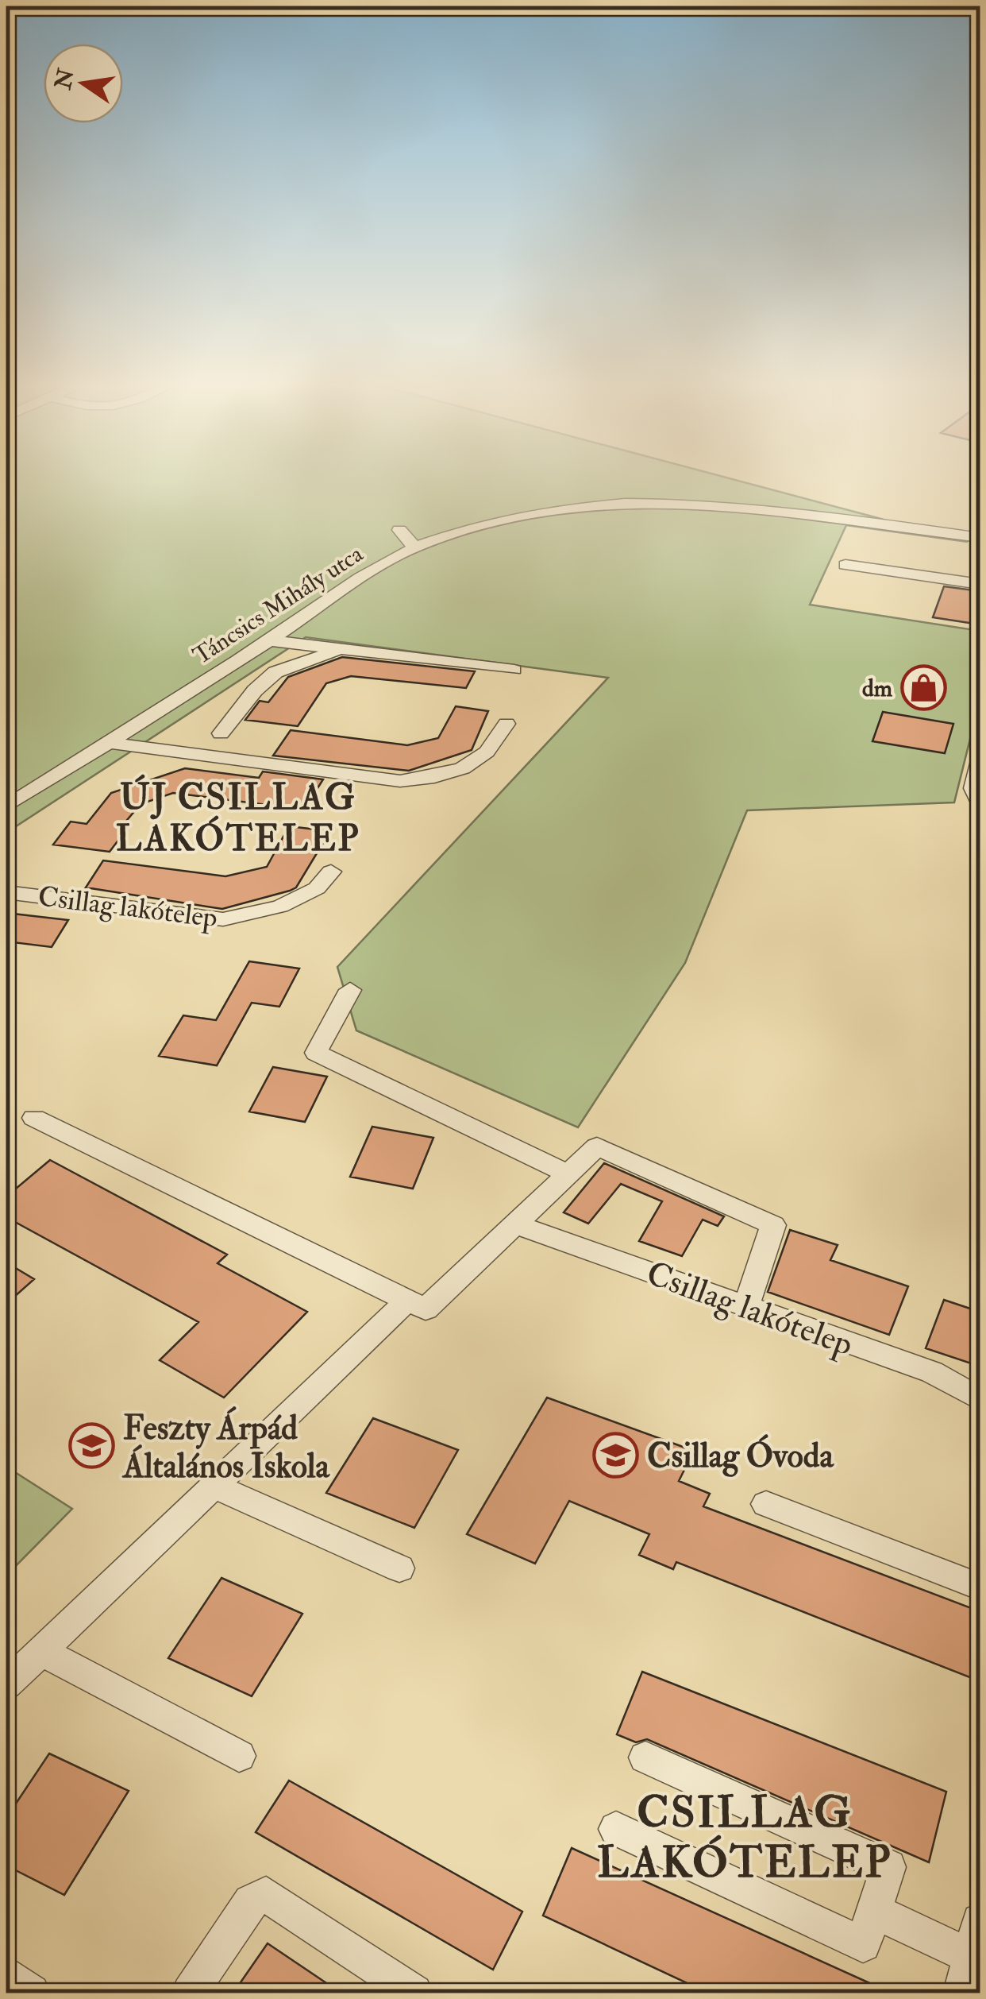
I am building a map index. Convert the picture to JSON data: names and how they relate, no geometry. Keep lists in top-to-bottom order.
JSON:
{
  "streets": {
    "street": ["Táncsics Mihály utca", "Csillag lakótelep"]
  },
  "districts": ["ÚJ CSILLAG LAKÓTELEP", "CSILLAG LAKÓTELEP"],
  "places": {
    "shop": ["dm"],
    "school or university": ["Feszty Árpád Általános Iskola", "Csillag Óvoda"]
  },
  "north": "left"
}
